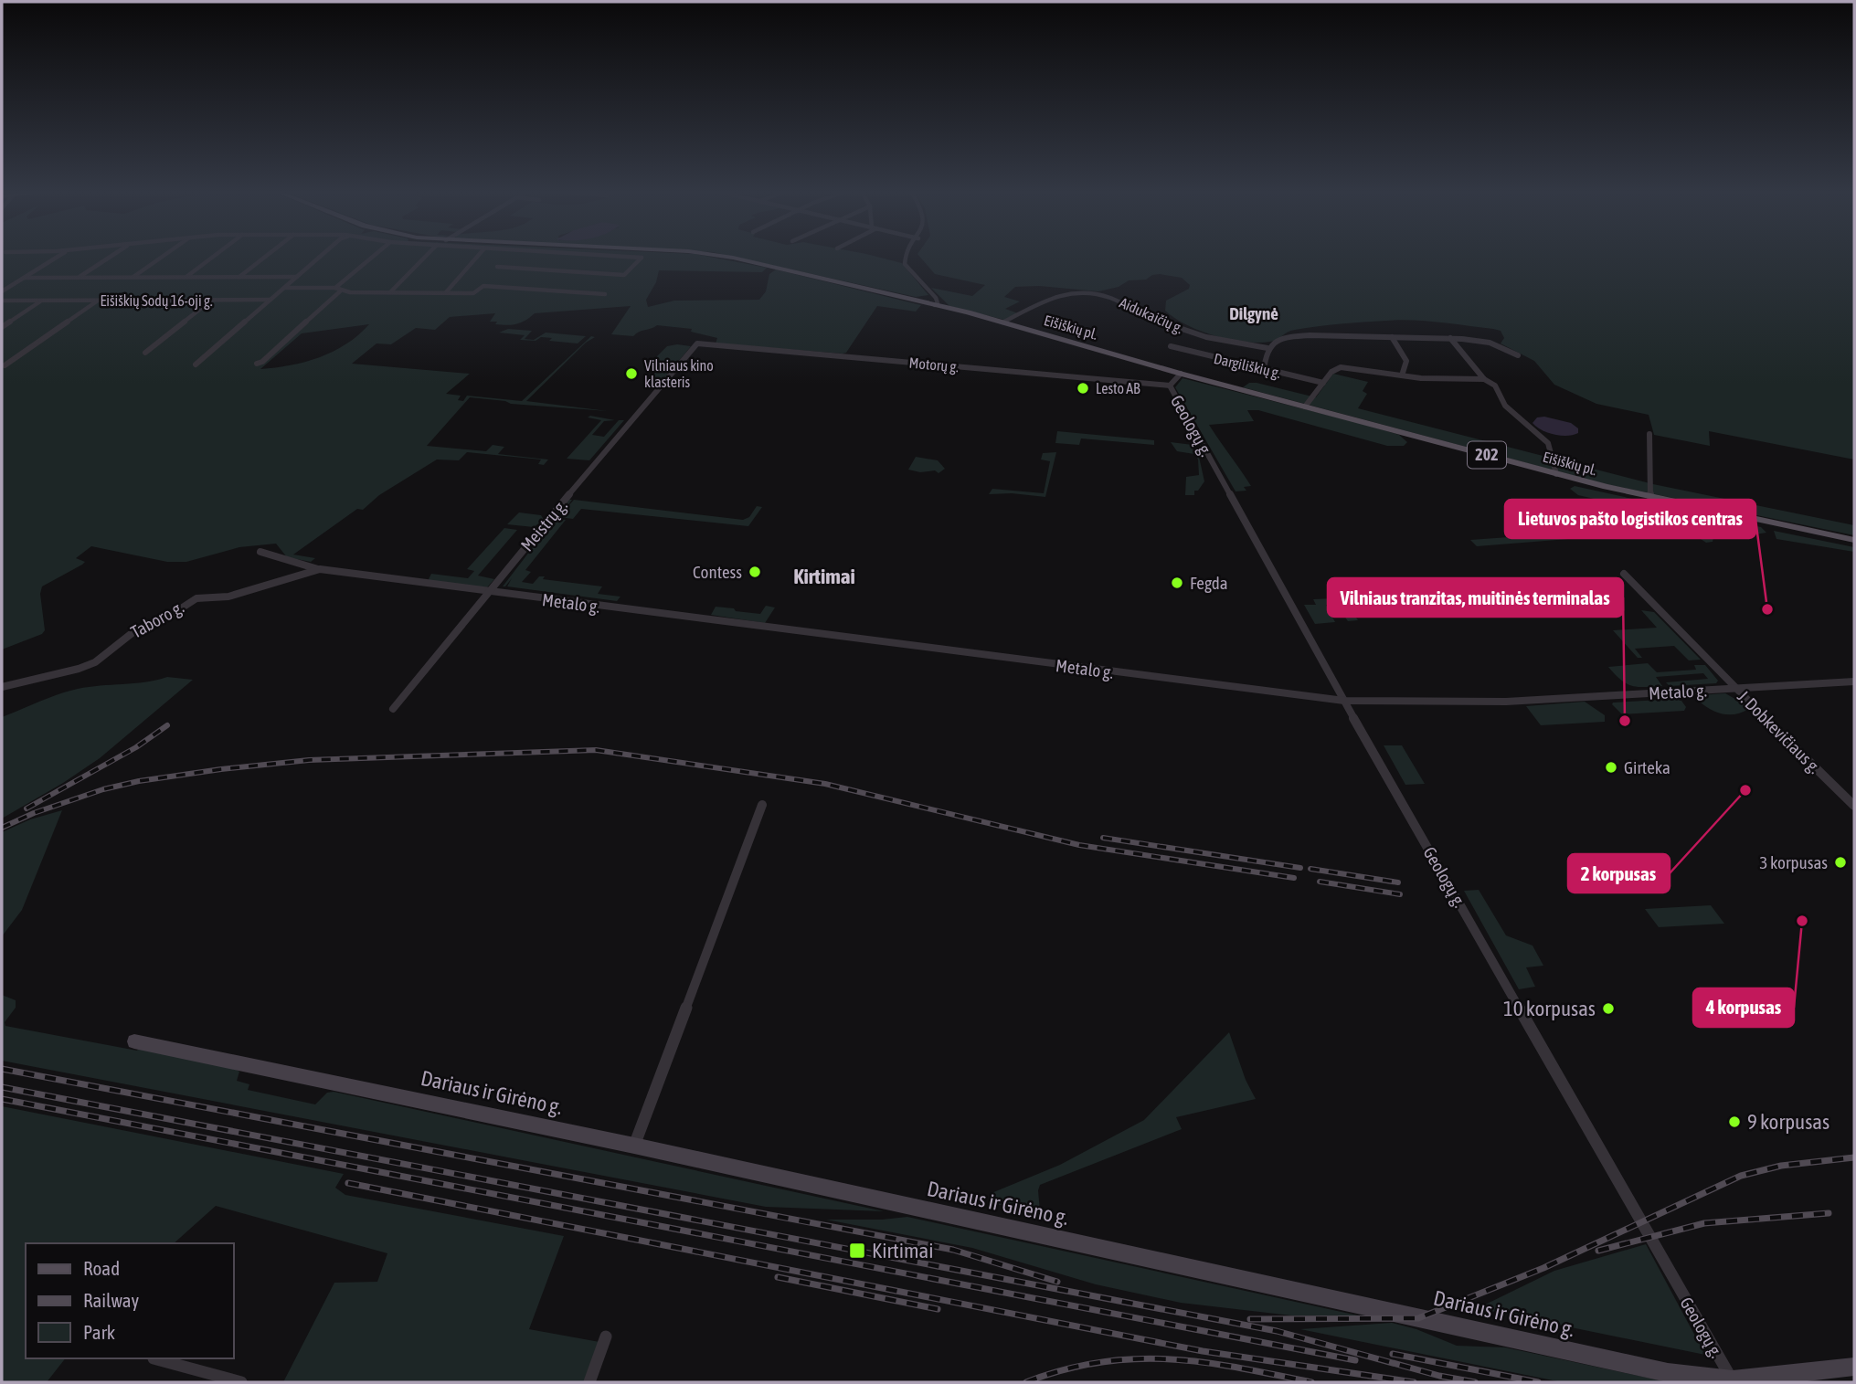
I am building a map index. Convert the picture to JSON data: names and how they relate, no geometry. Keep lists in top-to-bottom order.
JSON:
{
  "streets": {
    "main road": ["Eišiškių pl.", "202"],
    "street": [
      "Eišiškių Sodų 16-oji g.",
      "Aidukaičių g.",
      "Motorų g.",
      "Dargiliškių g.",
      "Geologų g.",
      "Meistrų g.",
      "Metalo g.",
      "Taboro g.",
      "J. Dobkevičiaus g.",
      "Dariaus ir Girėno g."
    ]
  },
  "crossings": [
    ["Aidukaičių g.", "Eišiškių pl."],
    ["Eišiškių pl.", "Geologų g."],
    ["Motorų g.", "Geologų g."],
    ["Motorų g.", "Meistrų g."],
    ["Geologų g.", "Metalo g."],
    ["Geologų g.", "Dariaus ir Girėno g."],
    ["Meistrų g.", "Metalo g."],
    ["Metalo g.", "Taboro g."],
    ["Metalo g.", "J. Dobkevičiaus g."]
  ],
  "districts": ["Dilgynė", "Kirtimai"],
  "places": {
    "other": [
      "Vilniaus kino klasteris",
      "Lesto AB",
      "Contess",
      "Fegda",
      "Lietuvos pašto logistikos centras",
      "Vilniaus tranzitas, muitinės terminalas",
      "Girteka",
      "2 korpusas",
      "3 korpusas",
      "4 korpusas",
      "10 korpusas",
      "9 korpusas"
    ],
    "transit": ["Kirtimai"]
  },
  "legend": ["Road", "Railway", "Park"]
}
